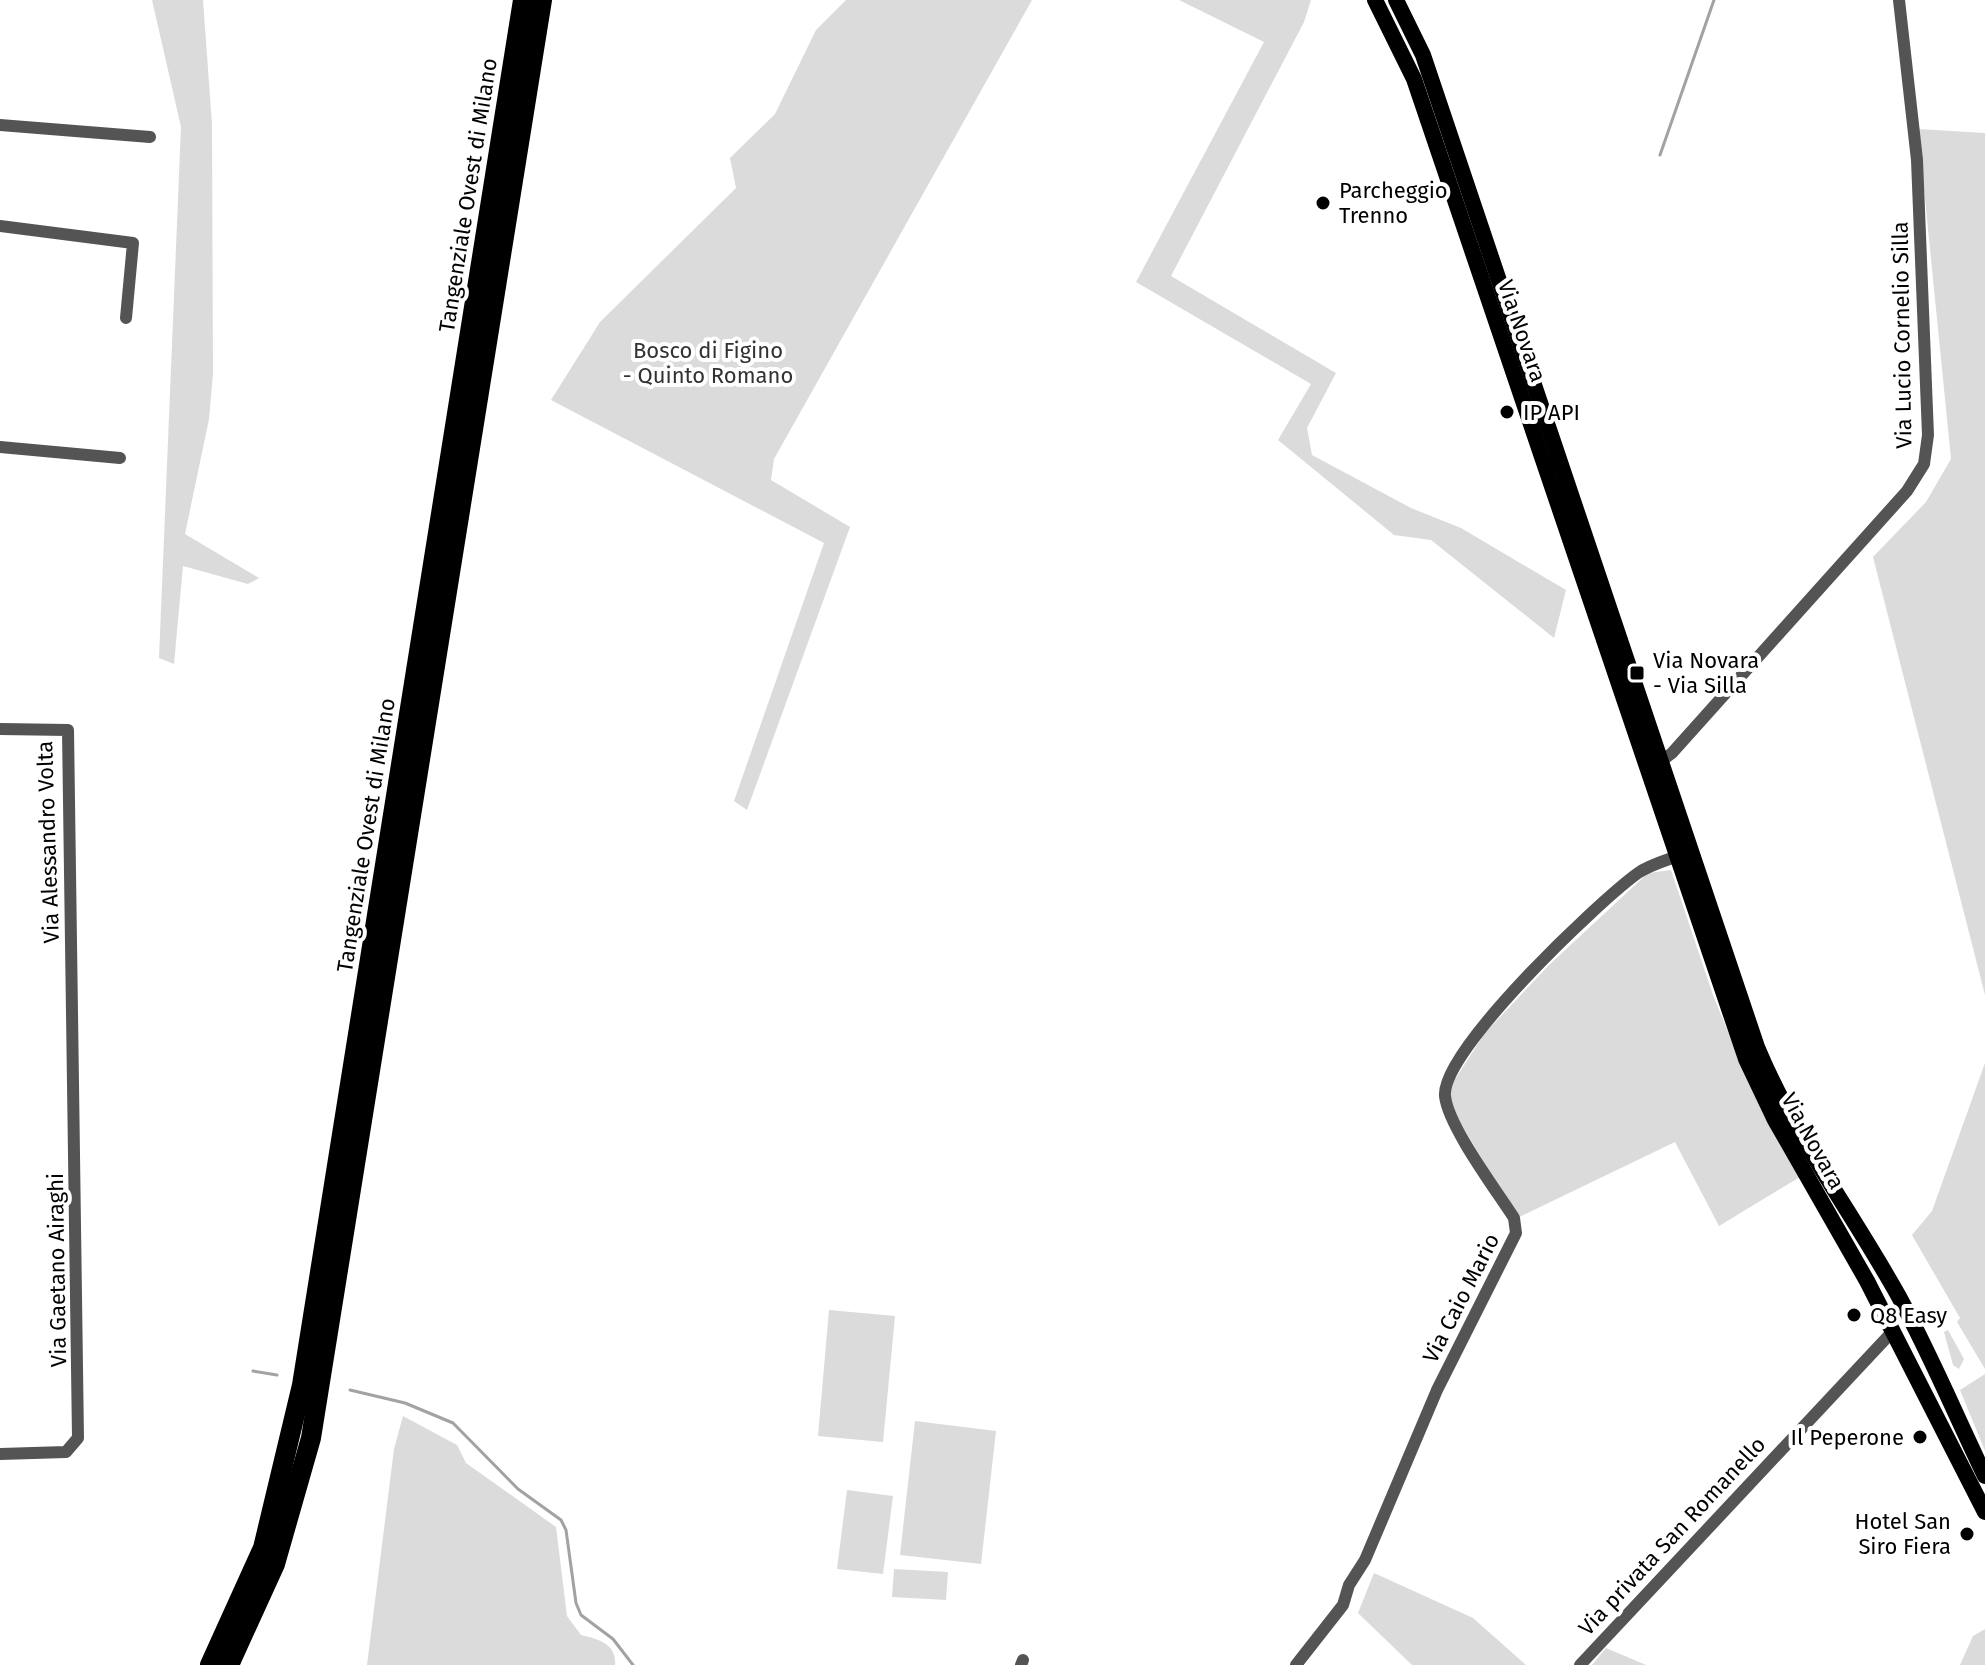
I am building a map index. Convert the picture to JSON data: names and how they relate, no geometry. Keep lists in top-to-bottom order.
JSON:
{
  "streets": {
    "highway": ["Tangenziale Ovest di Milano"],
    "main road": ["Via Novara"],
    "street": [
      "Via Lucio Cornelio Silla",
      "Via Alessandro Volta",
      "Via Gaetano Airaghi",
      "Via Caio Mario",
      "Via privata San Romanello"
    ]
  },
  "crossings": [
    ["Via Novara", "Via Lucio Cornelio Silla"],
    ["Via Novara", "Via Caio Mario"],
    ["Via Novara", "Via privata San Romanello"],
    ["Via Alessandro Volta", "Via Gaetano Airaghi"]
  ],
  "parks": ["Bosco di Figino - Quinto Romano"],
  "places": {
    "other": [
      "Parcheggio Trenno",
      "IP API",
      "Q8 Easy",
      "Il Peperone",
      "Hotel San Siro Fiera"
    ],
    "transit": ["Via Novara - Via Silla"]
  }
}
